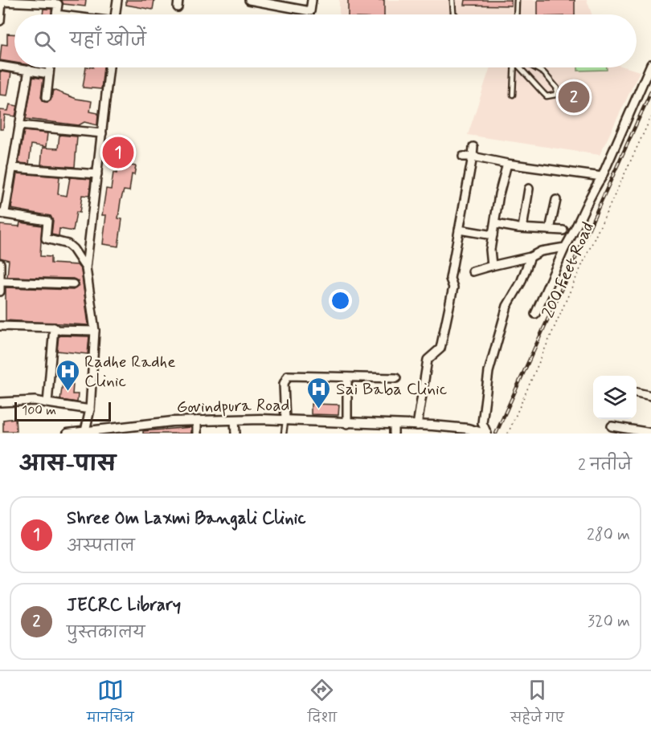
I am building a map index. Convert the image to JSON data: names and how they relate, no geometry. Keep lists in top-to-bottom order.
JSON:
{
  "streets": {
    "street": ["Govindpura Road"],
    "path": ["200 Feet Road"]
  },
  "places": {
    "hospital": ["Radhe Radhe Clinic", "Sai Baba Clinic"]
  },
  "scale_bar": "100 m",
  "page": {
    "search": "यहाँ खोजें",
    "pins": ["2", "1"],
    "scale": "100 m",
    "heading": ["आस-पास", "2 नतीजे"],
    "list": [
      {
        "mark": "1",
        "name": "Shree Om Laxmi Bangali Clinic",
        "note": "अस्पताल",
        "value": "280 m"
      },
      {
        "mark": "2",
        "name": "JECRC Library",
        "note": "पुस्तकालय",
        "value": "320 m"
      }
    ],
    "nav": ["मानचित्र", "दिशा", "सहेजे गए"]
  }
}
